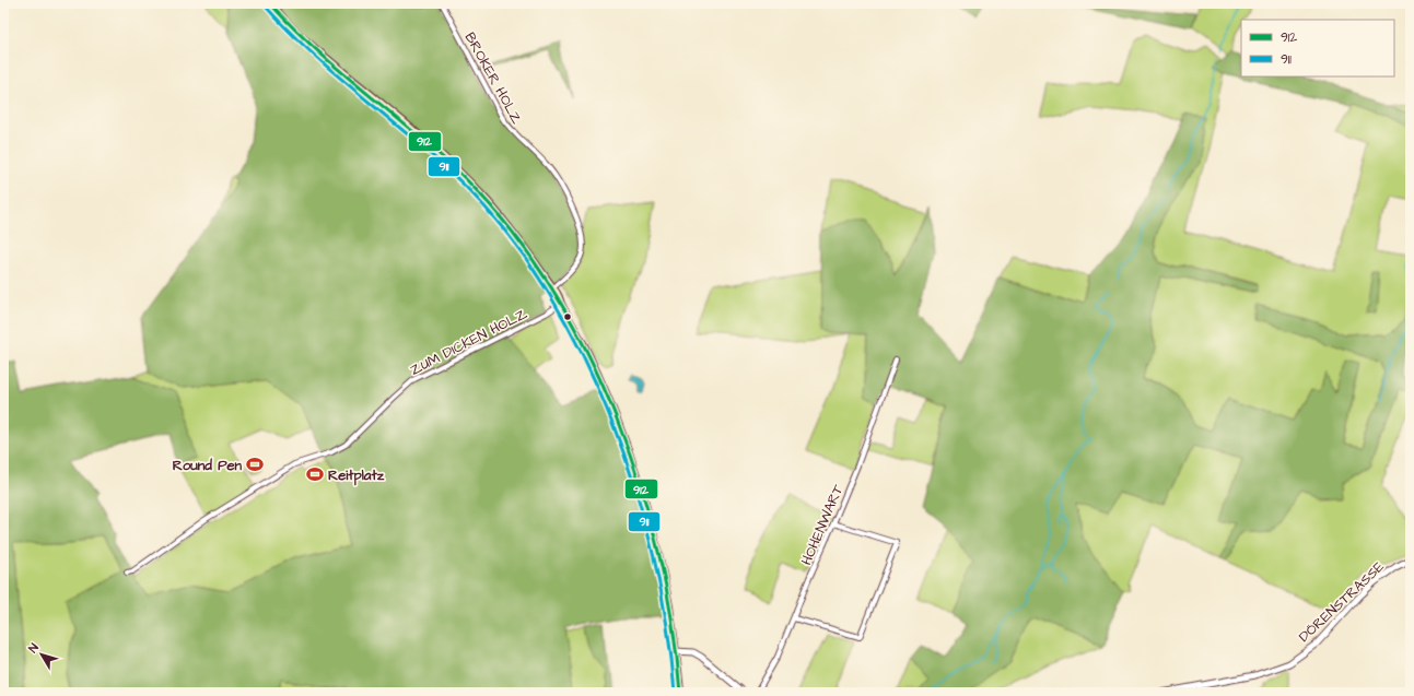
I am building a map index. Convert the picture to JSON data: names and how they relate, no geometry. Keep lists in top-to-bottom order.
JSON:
{
  "streets": {
    "street": [
      "BROKER HOLZ",
      "ZUM DICKEN HOLZ",
      "HOHENWART",
      "DÖRENSTRASSE"
    ]
  },
  "places": {
    "sports": ["Round Pen", "Reitplatz"]
  },
  "lines": ["transit line 912", "transit line 911"],
  "legend": ["912", "911"],
  "north": "top left"
}
